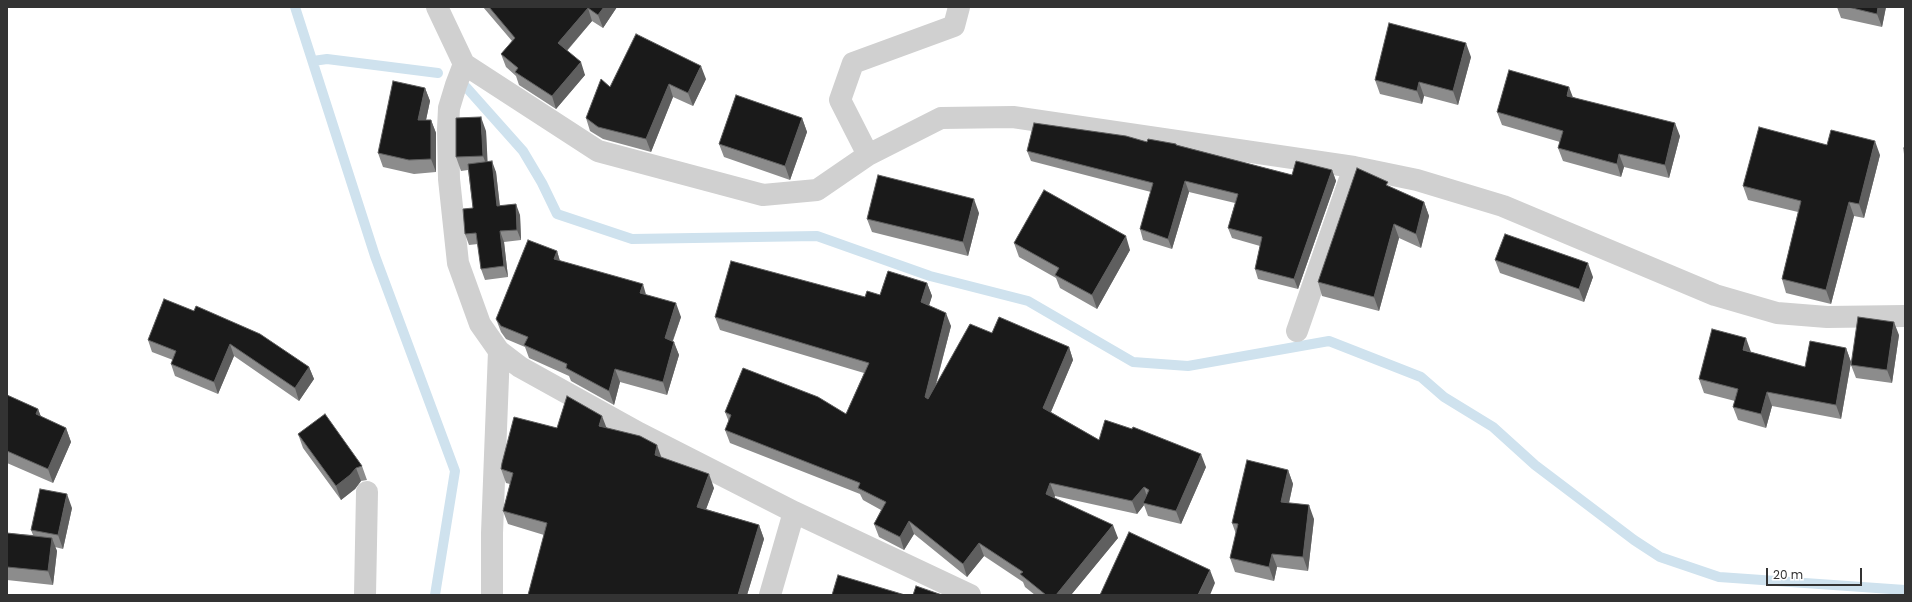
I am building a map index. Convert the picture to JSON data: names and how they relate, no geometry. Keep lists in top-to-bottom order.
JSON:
{
  "scale_bar": "20 m"
}
